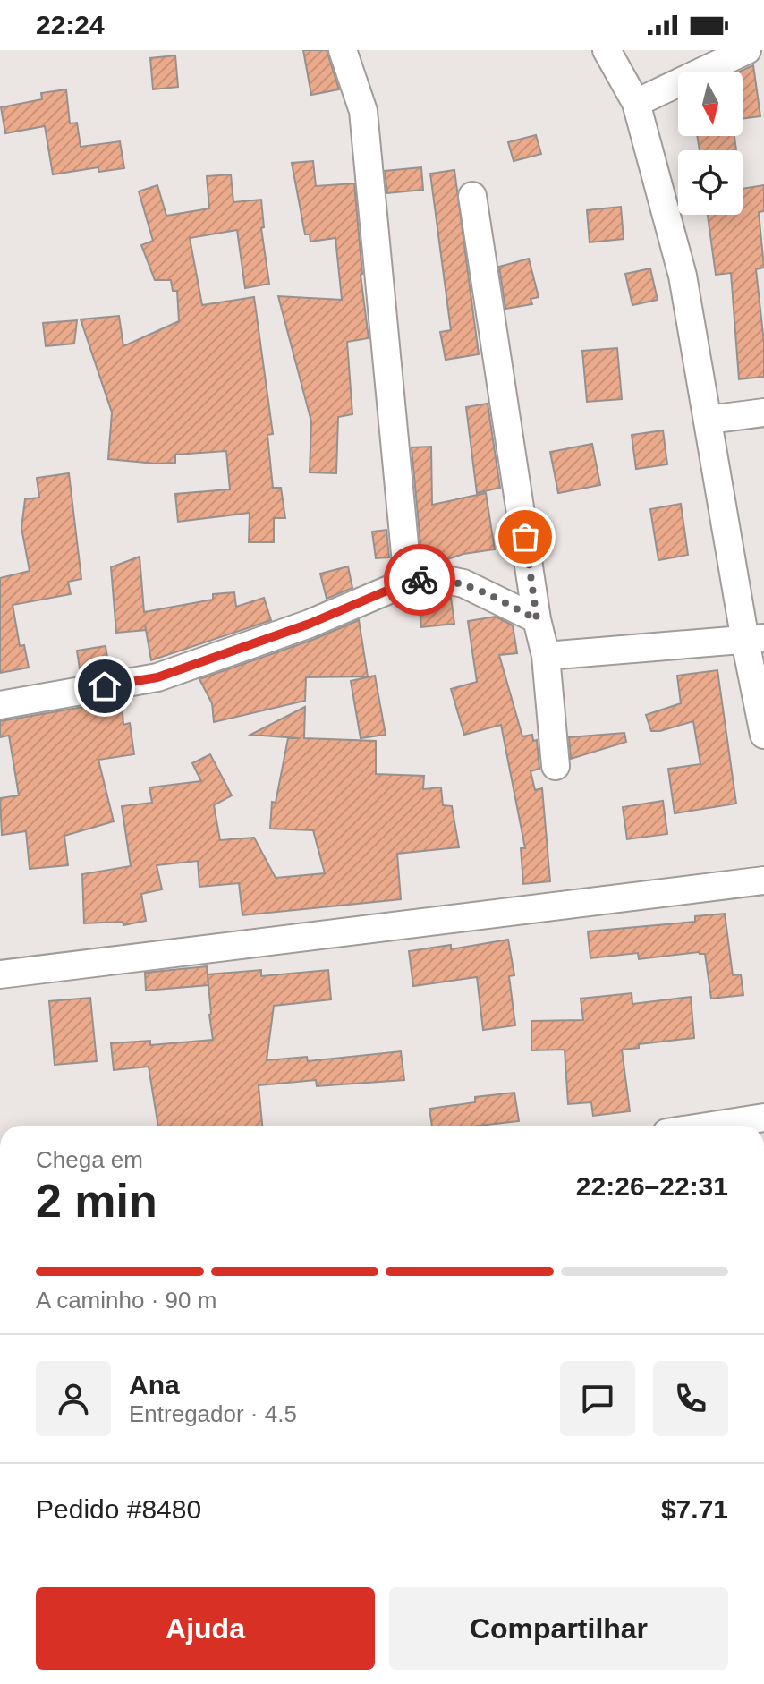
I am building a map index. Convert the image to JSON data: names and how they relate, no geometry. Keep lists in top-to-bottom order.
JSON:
{
  "north": "bottom",
  "page": {
    "status": "22:24",
    "heading": ["2 min", "Chega em", "22:26–22:31"],
    "panel": [
      "Ana",
      "Entregador · 4.5",
      "Pedido #8480",
      "$7.71"
    ],
    "bar": "A caminho · 90 m",
    "buttons": ["Ajuda", "Compartilhar"]
  }
}
